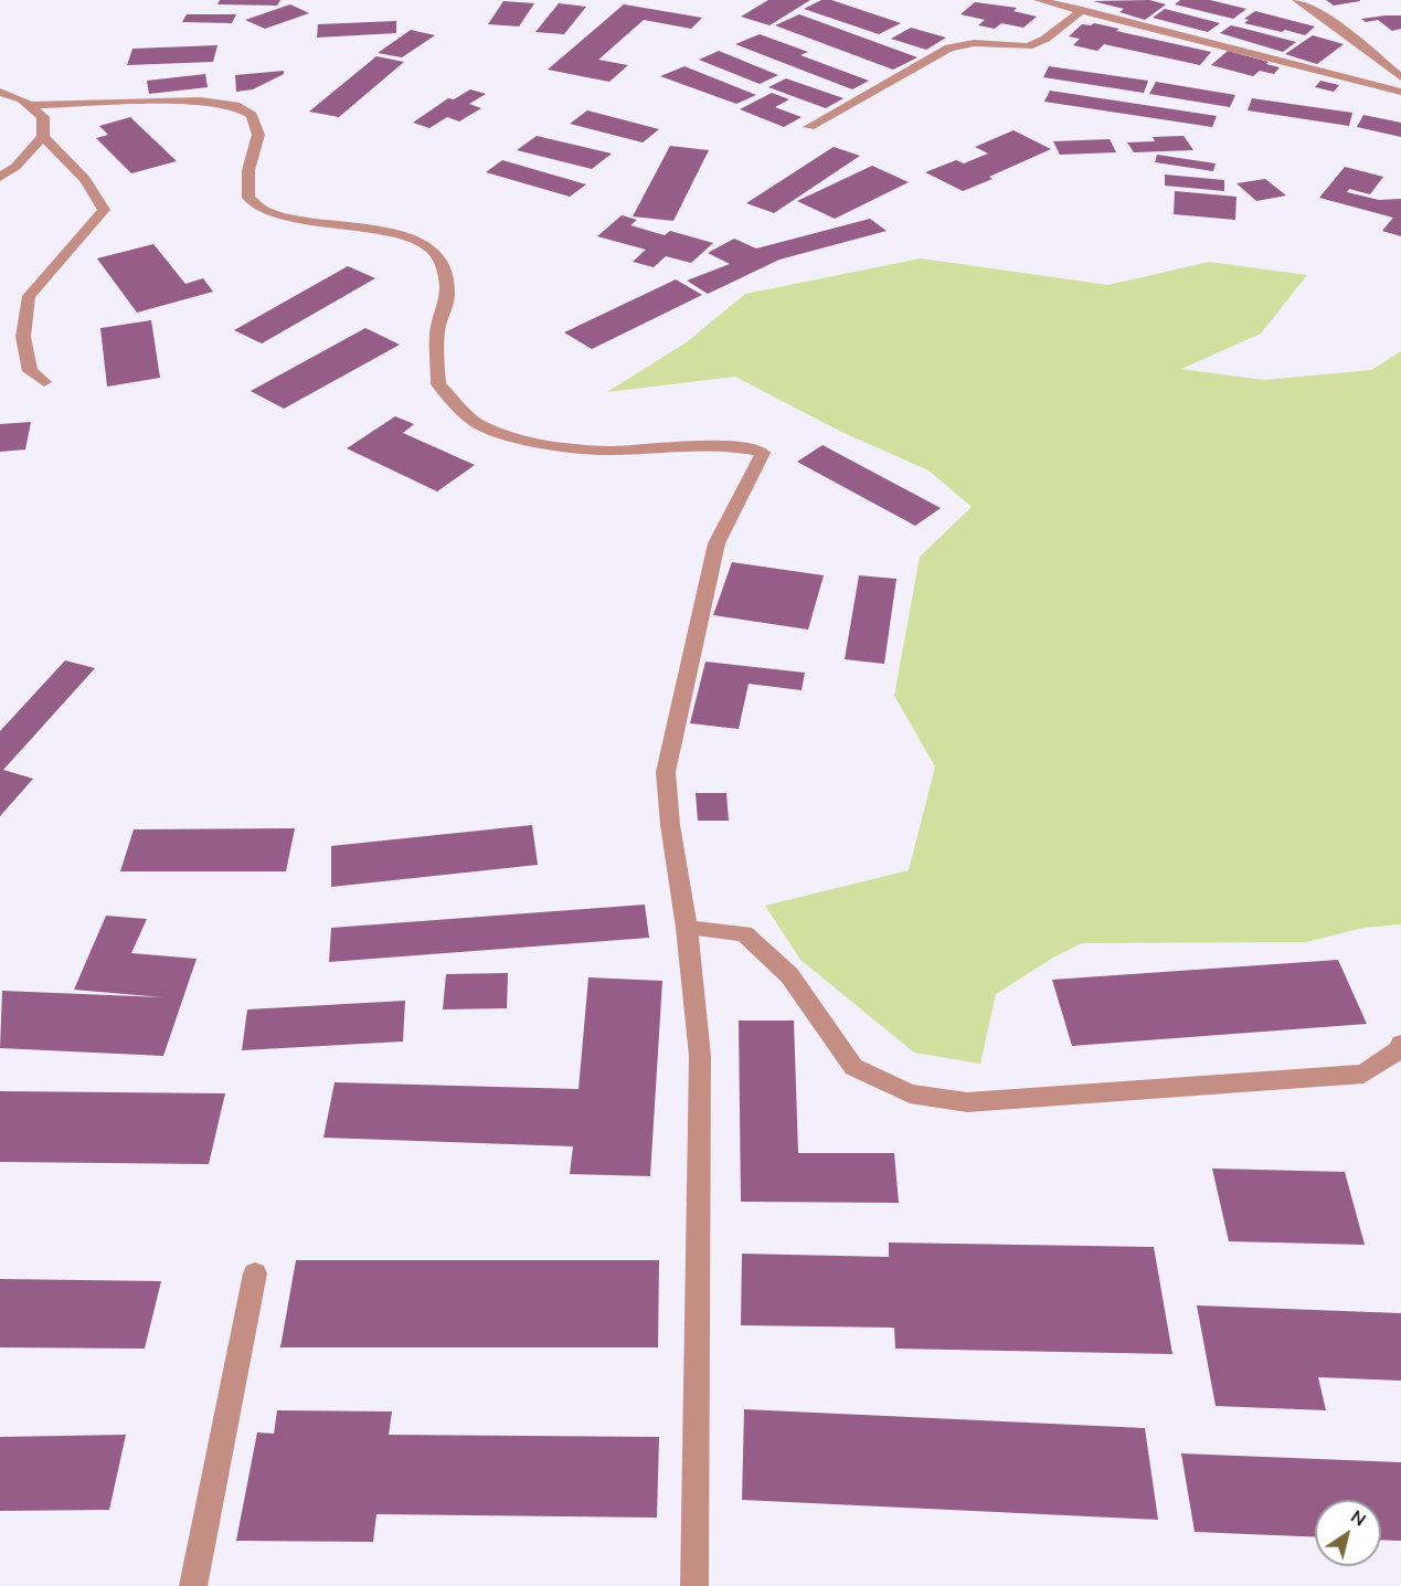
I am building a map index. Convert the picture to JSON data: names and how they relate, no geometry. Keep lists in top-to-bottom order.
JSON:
{
  "north": "top right"
}
